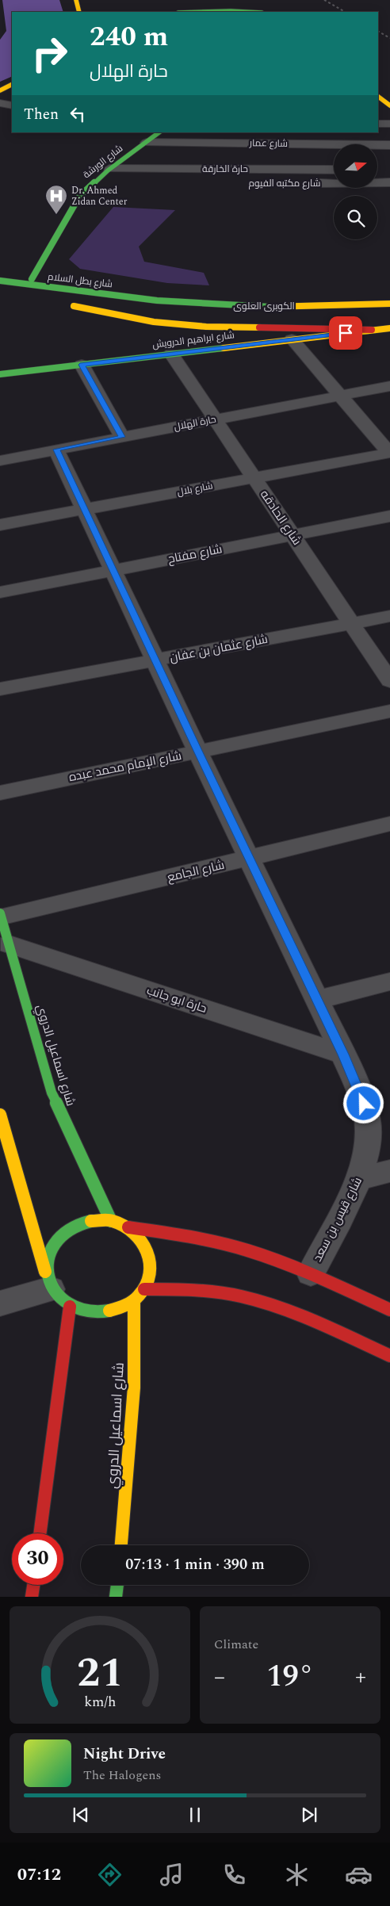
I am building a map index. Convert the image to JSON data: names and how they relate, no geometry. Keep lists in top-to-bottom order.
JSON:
{
  "streets": {
    "main road": [
      "شارع الورشة",
      "شارع بطل السلام",
      "الكوبرى العلوى",
      "شارع ابراهيم الدرويش",
      "شارع اسماعيل الدروي"
    ],
    "street": [
      "شارع عمار",
      "حارة الخارقة",
      "شارع مكتبه الفيوم",
      "حارة الهلال",
      "شارع بلال",
      "شارع الحادقه",
      "شارع مفتاح",
      "شارع عثمان بن عفان",
      "شارع الإمام محمد عبده",
      "شارع الجامع",
      "حارة ابو جانب",
      "شارع قيس بن سعد"
    ]
  },
  "crossings": [
    ["شارع عمار", "شارع الورشة"],
    ["شارع الورشة", "حارة الخارقة"],
    ["شارع بطل السلام", "الكوبرى العلوى"],
    ["شارع ابراهيم الدرويش", "شارع الحادقه"],
    ["حارة الهلال", "شارع الحادقه"],
    ["حارة الهلال", "شارع قيس بن سعد"],
    ["شارع بلال", "شارع الحادقه"],
    ["شارع بلال", "شارع قيس بن سعد"],
    ["شارع الحادقه", "شارع مفتاح"],
    ["شارع الحادقه", "شارع عثمان بن عفان"],
    ["شارع مفتاح", "شارع قيس بن سعد"],
    ["شارع عثمان بن عفان", "شارع قيس بن سعد"],
    ["شارع الإمام محمد عبده", "شارع قيس بن سعد"],
    ["شارع الجامع", "شارع اسماعيل الدروي"],
    ["شارع الجامع", "شارع قيس بن سعد"],
    ["حارة ابو جانب", "شارع اسماعيل الدروي"],
    ["حارة ابو جانب", "شارع قيس بن سعد"]
  ],
  "places": {
    "hospital": ["Dr. Ahmed Zidan Center"]
  },
  "north": "right",
  "page": {
    "turn": ["240 m", "حارة الهلال"],
    "then": "Then",
    "limit": "30",
    "trip": "07:13 · 1 min · 390 m",
    "tile": "Climate",
    "heat": ["−", "19°", "+"],
    "song": ["Night Drive", "The Halogens"],
    "tabs": "07:12",
    "gauge": ["21", "km/h"]
  }
}
